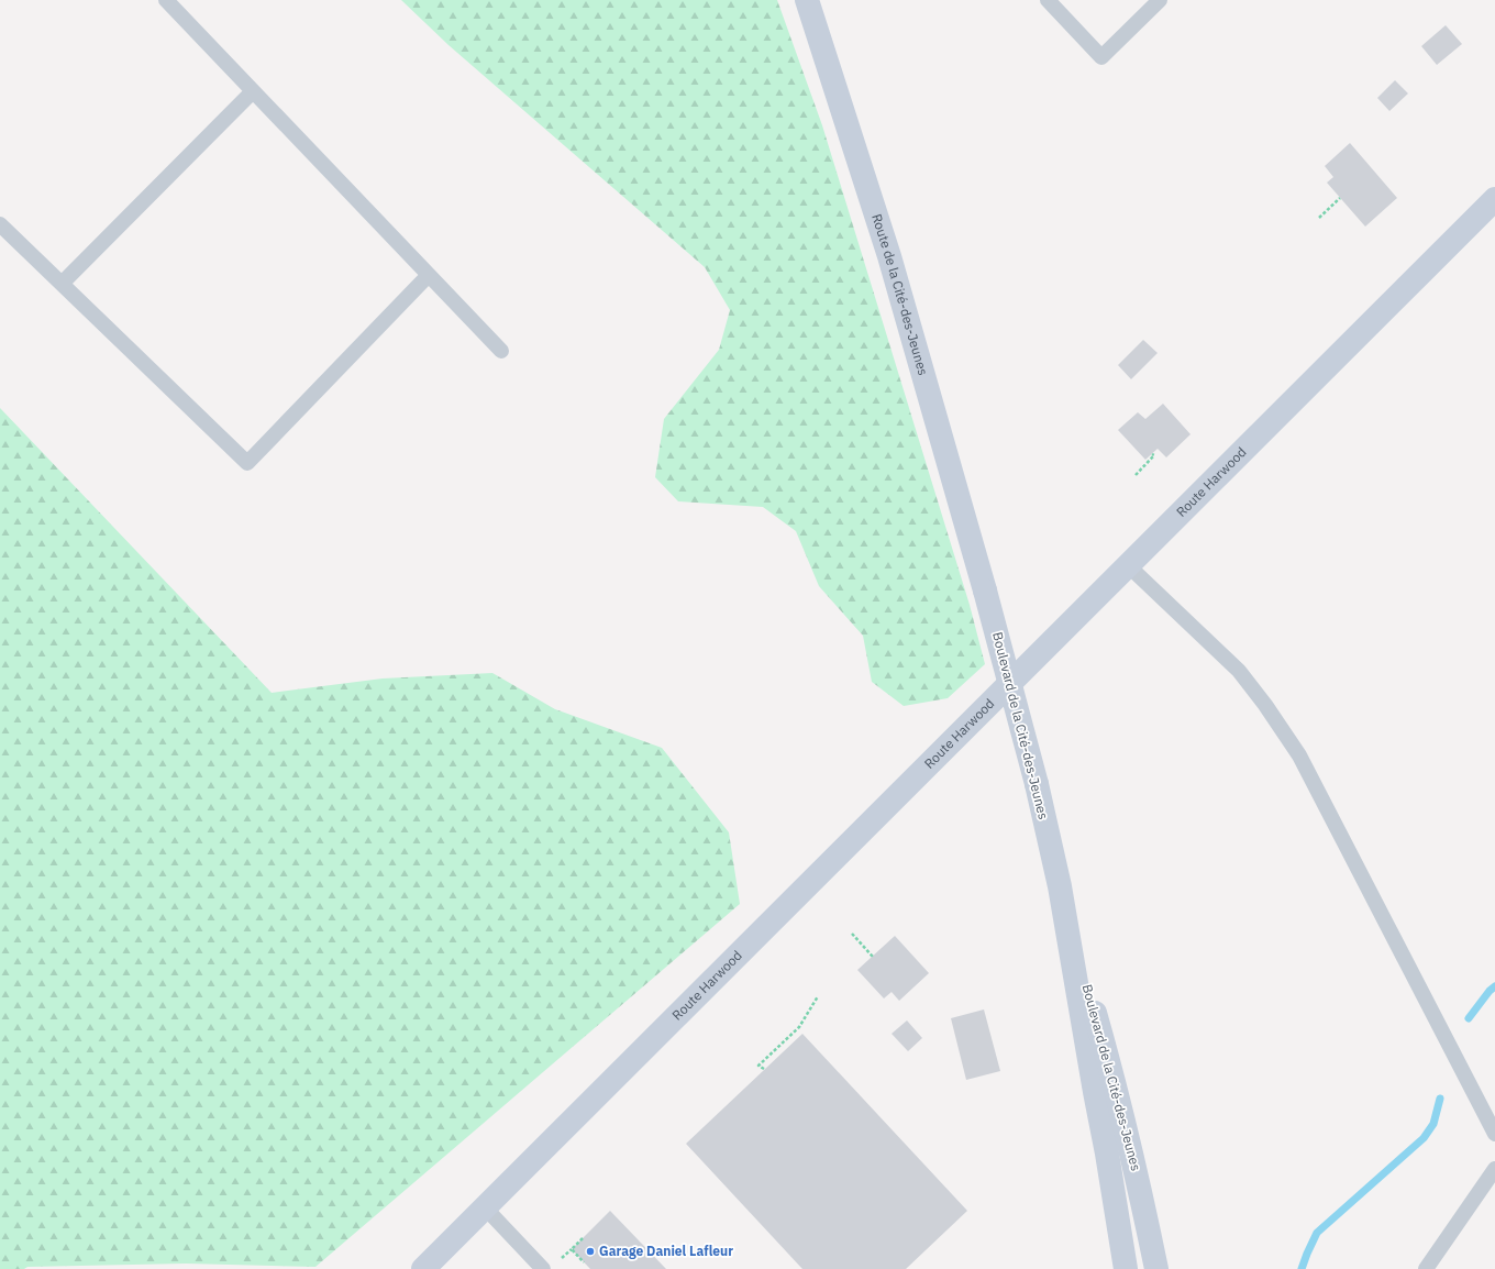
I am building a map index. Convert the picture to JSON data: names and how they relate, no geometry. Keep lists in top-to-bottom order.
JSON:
{
  "streets": {
    "main road": ["Route de la Cité-des-Jeunes", "Route Harwood", "Boulevard de la Cité-des-Jeunes"]
  },
  "crossings": [
    ["Route de la Cité-des-Jeunes", "Boulevard de la Cité-des-Jeunes"]
  ],
  "places": ["Garage Daniel Lafleur"]
}
